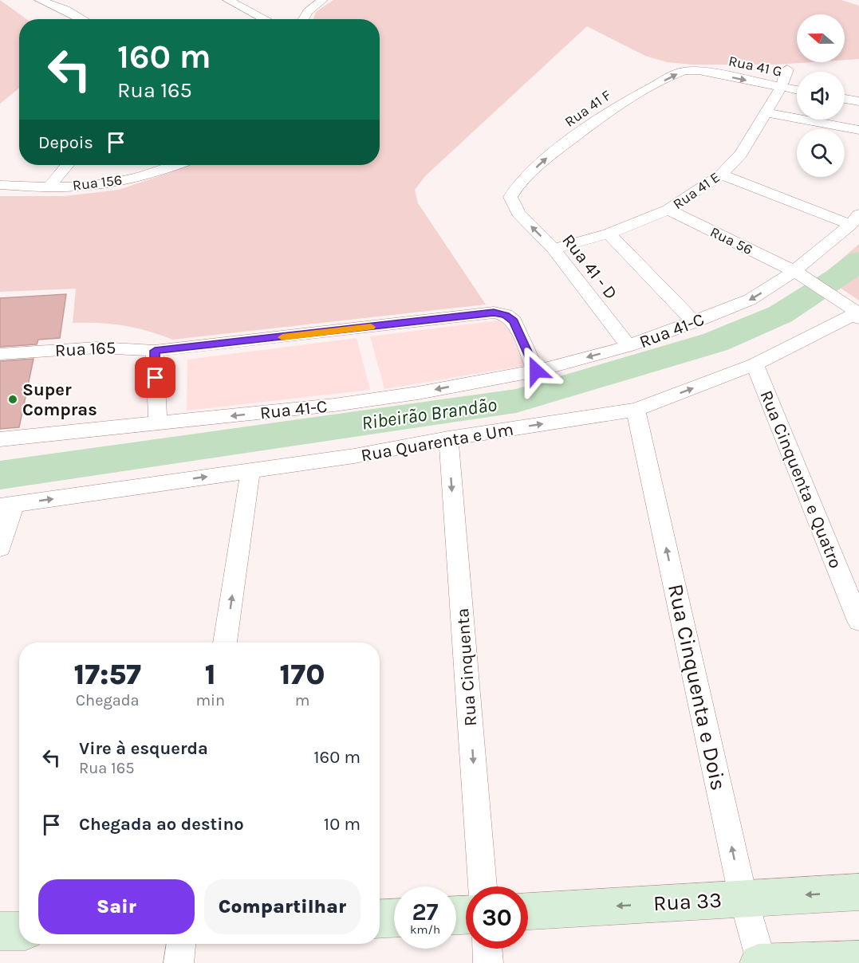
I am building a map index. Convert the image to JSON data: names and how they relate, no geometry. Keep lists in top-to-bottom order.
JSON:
{
  "streets": {
    "street": [
      "Rua 41 G",
      "Rua 41 F",
      "Rua 156",
      "Rua 41 E",
      "Rua 56",
      "Rua 41 - D",
      "Rua 41-C",
      "Rua 165",
      "Rua Quarenta e Um",
      "Rua Cinquenta e Quatro",
      "Rua Cinquenta",
      "Rua Cinquenta e Dois",
      "Rua 33"
    ]
  },
  "crossings": [
    ["Rua 41 G", "Rua 41 F"],
    ["Rua 41 G", "Rua 41 E"],
    ["Rua 41 F", "Rua 41 - D"],
    ["Rua 41 E", "Rua 56"],
    ["Rua 41 E", "Rua 41 - D"],
    ["Rua 56", "Rua 41-C"],
    ["Rua 56", "Rua Quarenta e Um"],
    ["Rua 41 - D", "Rua 41-C"],
    ["Rua 41-C", "Rua 165"],
    ["Rua Quarenta e Um", "Rua Cinquenta e Quatro"],
    ["Rua Quarenta e Um", "Rua Cinquenta"],
    ["Rua Quarenta e Um", "Rua Cinquenta e Dois"],
    ["Rua Cinquenta e Dois", "Rua 33"]
  ],
  "one_way": [
    "Rua 41 F",
    "Rua 41 - D",
    "Rua 41-C",
    "Rua Quarenta e Um",
    "Rua Cinquenta",
    "Rua Cinquenta e Dois",
    "Rua 33"
  ],
  "water": ["Ribeirão Brandão"],
  "places": ["Super Compras"],
  "north": "left",
  "page": {
    "turn": ["160 m", "Rua 165"],
    "then": "Depois",
    "eta": [
      "17:57",
      "Chegada",
      "1",
      "min",
      "170",
      "m"
    ],
    "list": [
      {
        "name": "Vire à esquerda",
        "note": "Rua 165",
        "value": "160 m"
      },
      {
        "name": "Chegada ao destino",
        "value": "10 m"
      }
    ],
    "buttons": ["Sair", "Compartilhar"],
    "speed": "27 km/h",
    "limit": "30"
  }
}
